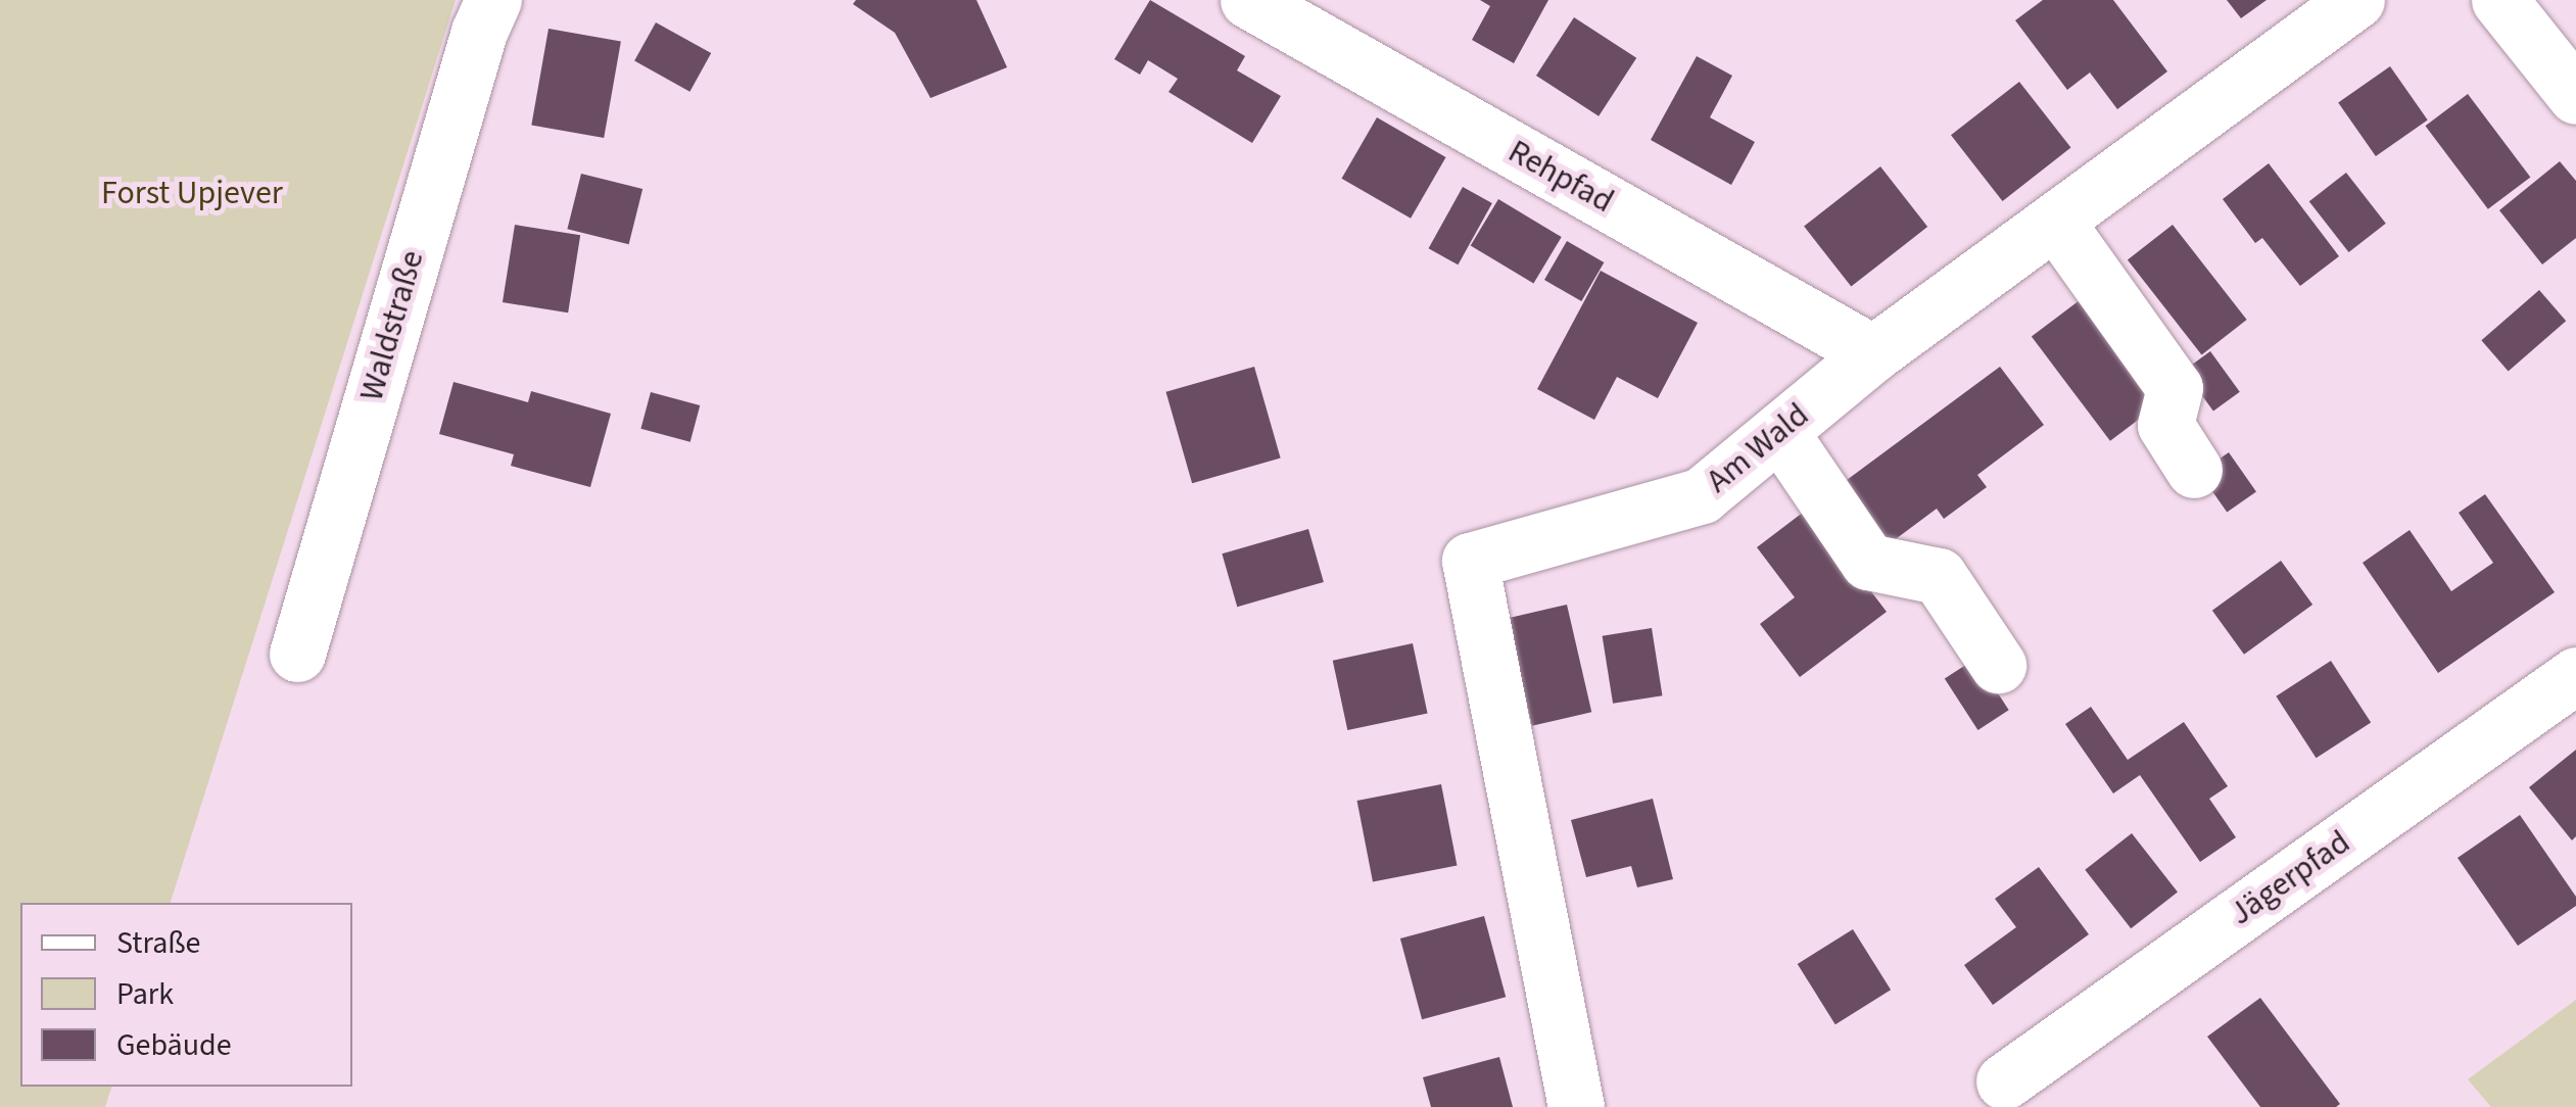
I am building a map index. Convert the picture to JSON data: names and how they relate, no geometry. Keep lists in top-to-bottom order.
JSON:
{
  "streets": {
    "street": [
      "Rehpfad",
      "Waldstraße",
      "Am Wald",
      "Jägerpfad"
    ]
  },
  "crossings": [
    ["Rehpfad", "Am Wald"]
  ],
  "parks": ["Forst Upjever"],
  "legend": ["Straße", "Park", "Gebäude"]
}
